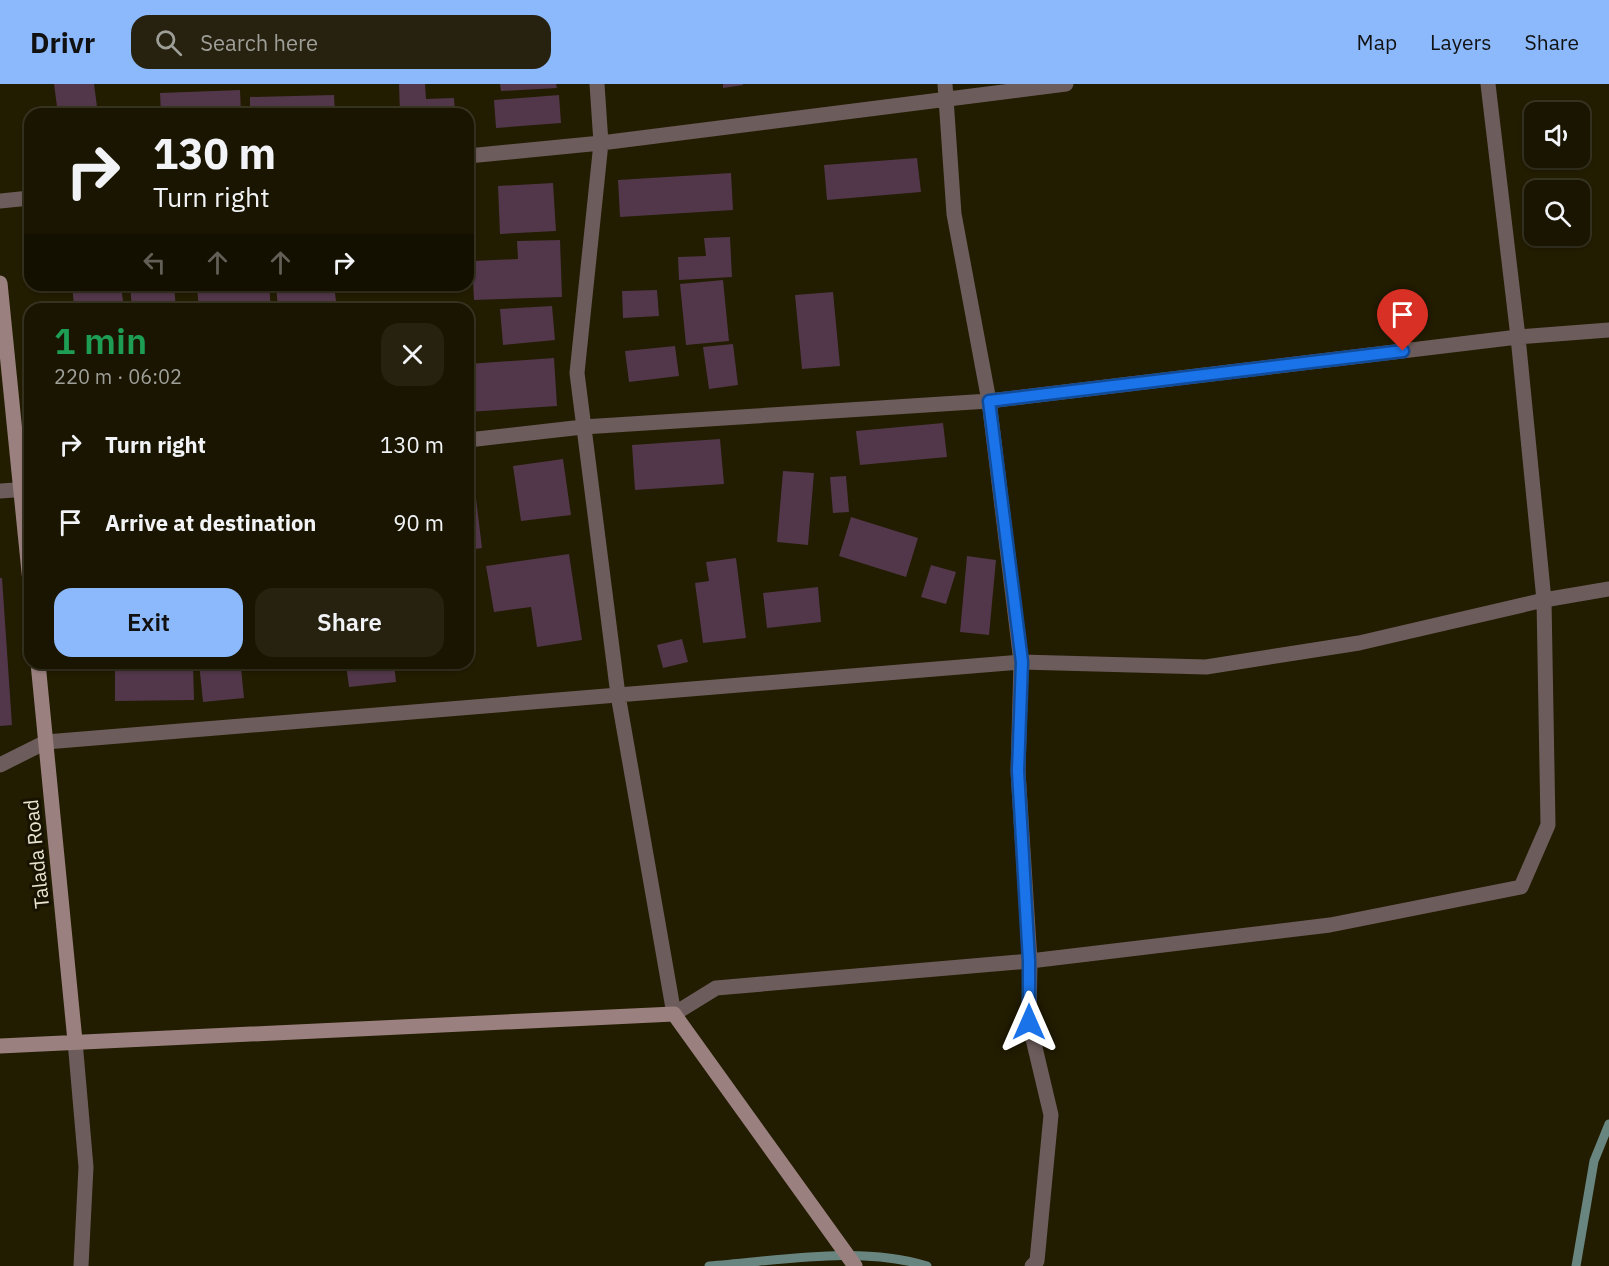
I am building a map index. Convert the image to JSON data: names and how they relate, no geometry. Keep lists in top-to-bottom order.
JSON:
{
  "streets": {
    "street": ["Talada Road"]
  },
  "page": {
    "header": "Drivr",
    "search": "Search here",
    "nav": ["Map", "Layers", "Share"],
    "turn": ["130 m", "Turn right"],
    "heading": ["1 min", "220 m · 06:02"],
    "list": [
      {
        "name": "Turn right",
        "value": "130 m"
      },
      {
        "name": "Arrive at destination",
        "value": "90 m"
      }
    ],
    "buttons": ["Exit", "Share"]
  }
}
